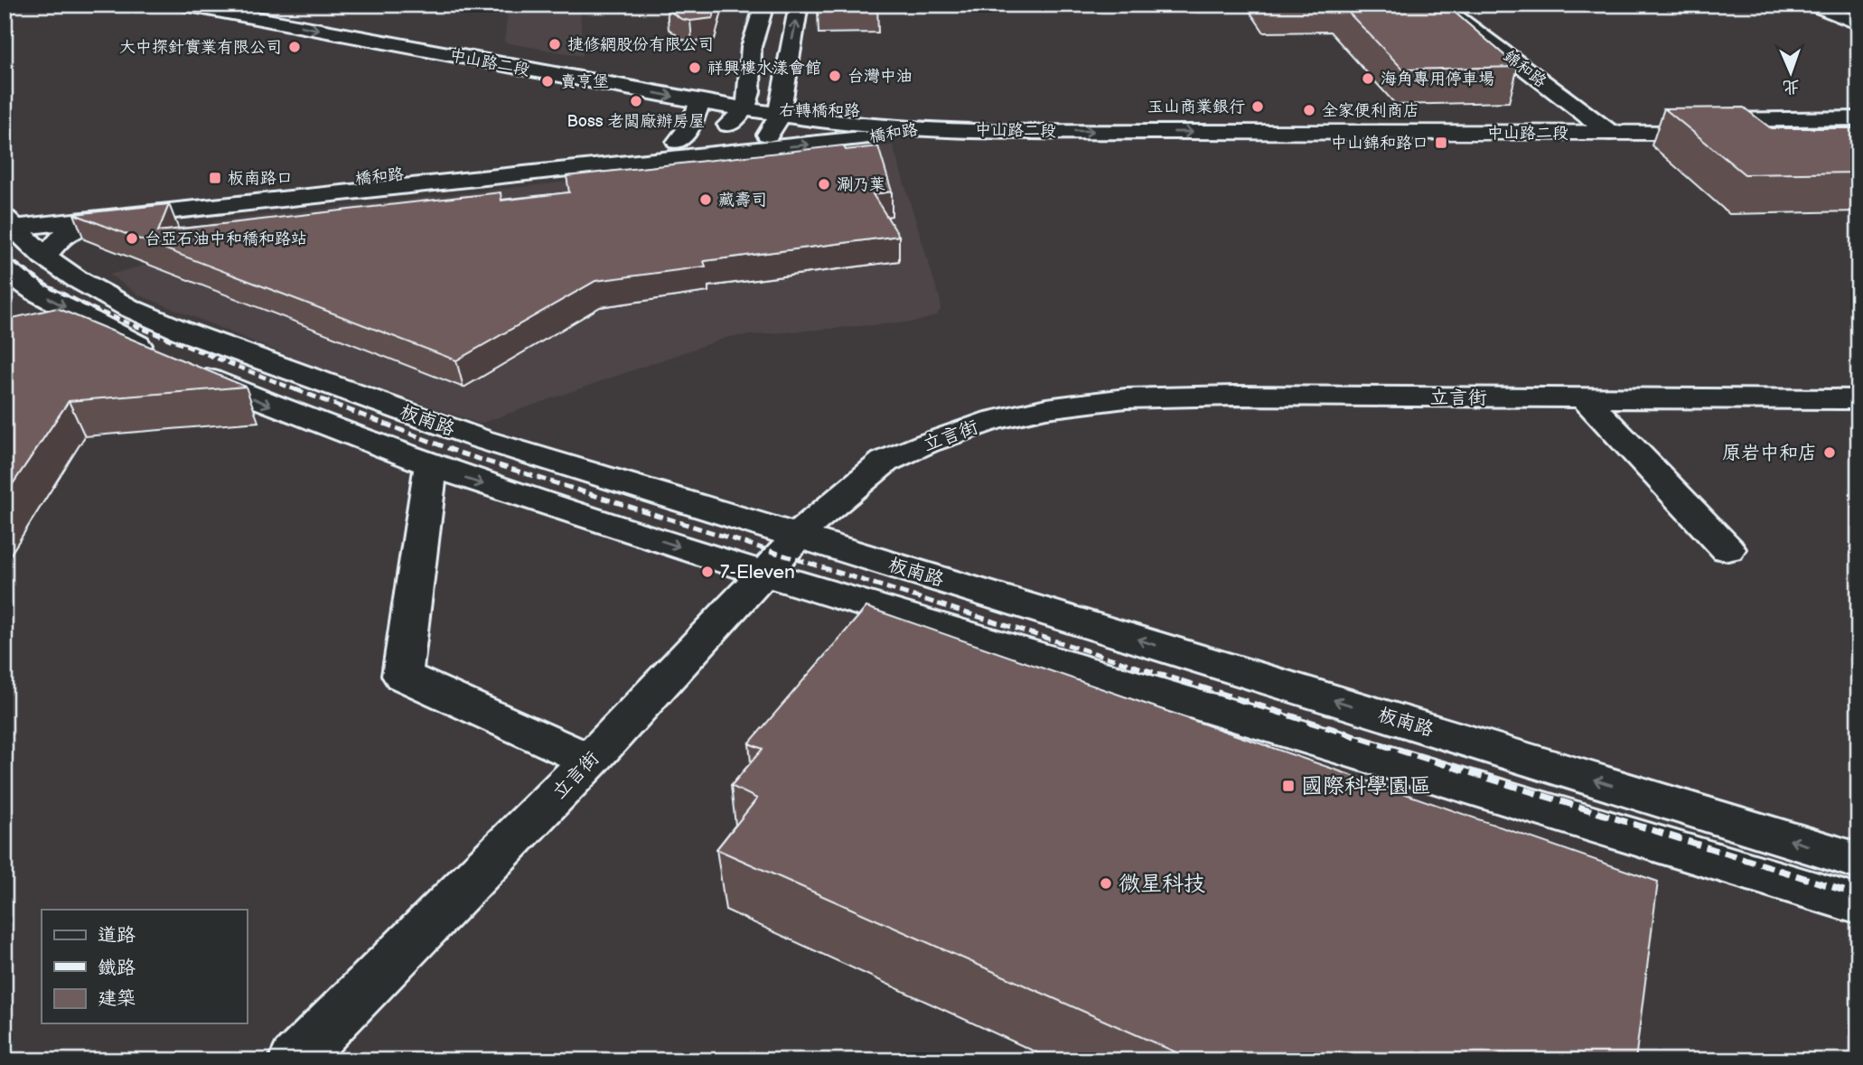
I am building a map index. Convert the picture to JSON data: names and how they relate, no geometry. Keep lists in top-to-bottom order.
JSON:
{
  "streets": {
    "street": [
      "中山路二段",
      "錦和路",
      "橋和路",
      "立言街",
      "板南路"
    ]
  },
  "crossings": [
    ["中山路二段", "錦和路"],
    ["中山路二段", "橋和路"],
    ["橋和路", "板南路"],
    ["立言街", "板南路"]
  ],
  "places": {
    "other": [
      "捷修網股份有限公司",
      "大中探針實業有限公司",
      "祥興樓水漾會館",
      "台灣中油",
      "海角專用停車場",
      "賣亨堡",
      "Boss 老闆廠辦房屋",
      "玉山商業銀行",
      "全家便利商店",
      "涮乃葉",
      "藏壽司",
      "台亞石油中和穚和路站",
      "原岩中和店",
      "7-Eleven",
      "微星科技"
    ],
    "transit": ["中山錦和路口", "板南路口", "國際科學園區"]
  },
  "legend": ["道路", "鐵路", "建築"],
  "north": "bottom"
}
